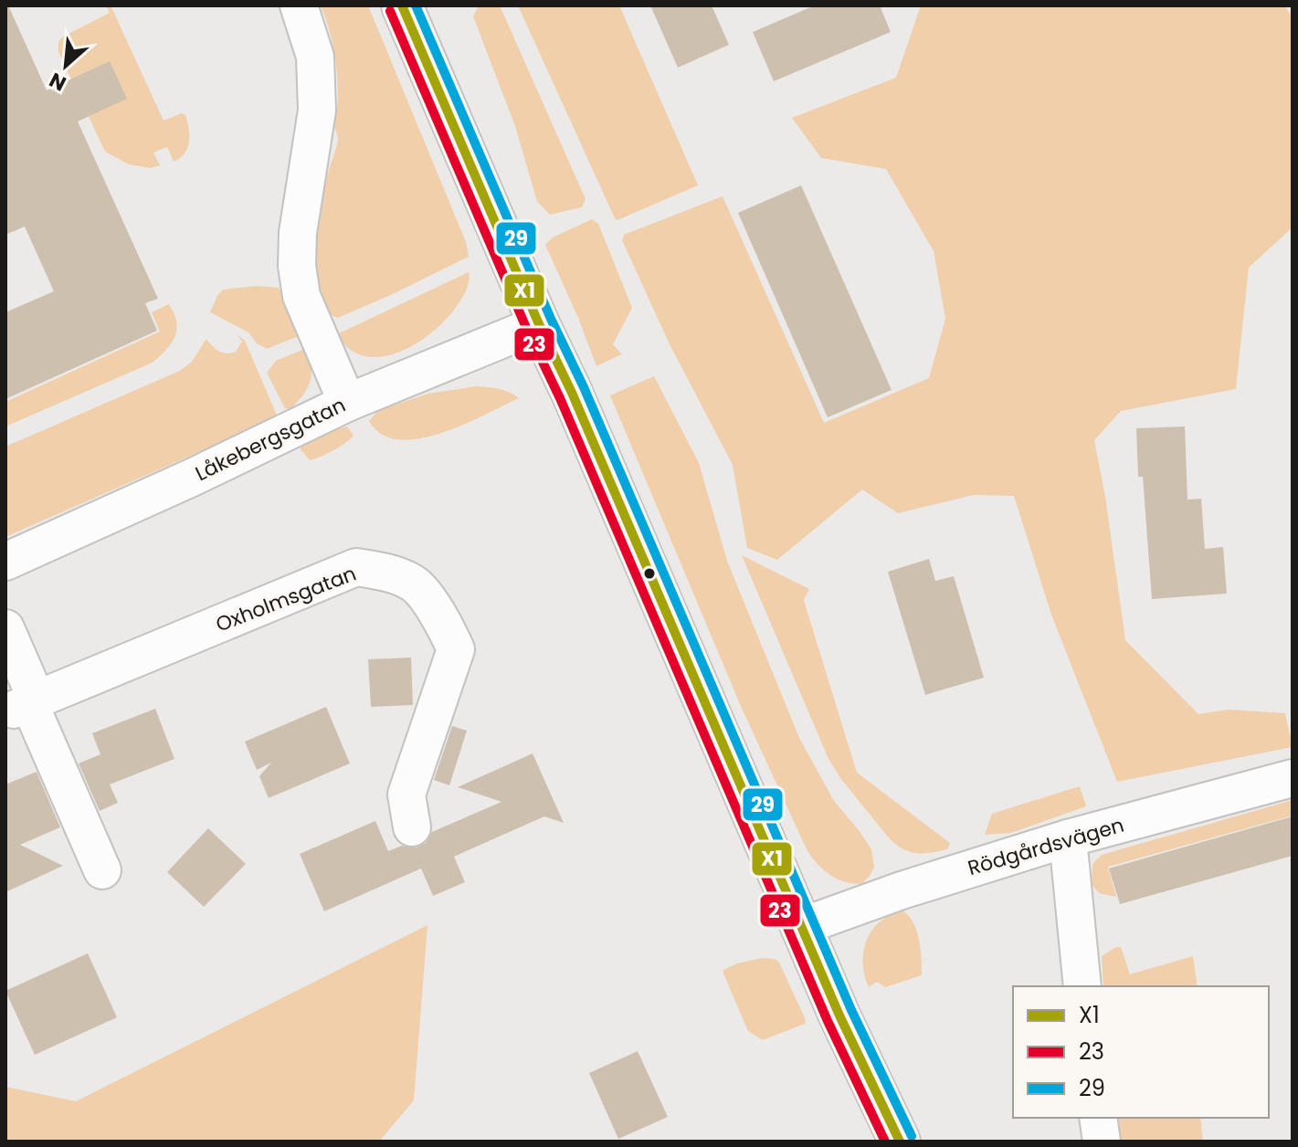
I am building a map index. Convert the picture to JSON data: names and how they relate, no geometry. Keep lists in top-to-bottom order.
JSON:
{
  "streets": {
    "street": ["Låkebergsgatan", "Oxholmsgatan", "Rödgårdsvägen"]
  },
  "lines": ["transit line X1", "transit line 29", "transit line 23"],
  "legend": ["X1", "23", "29"],
  "north": "bottom left"
}
